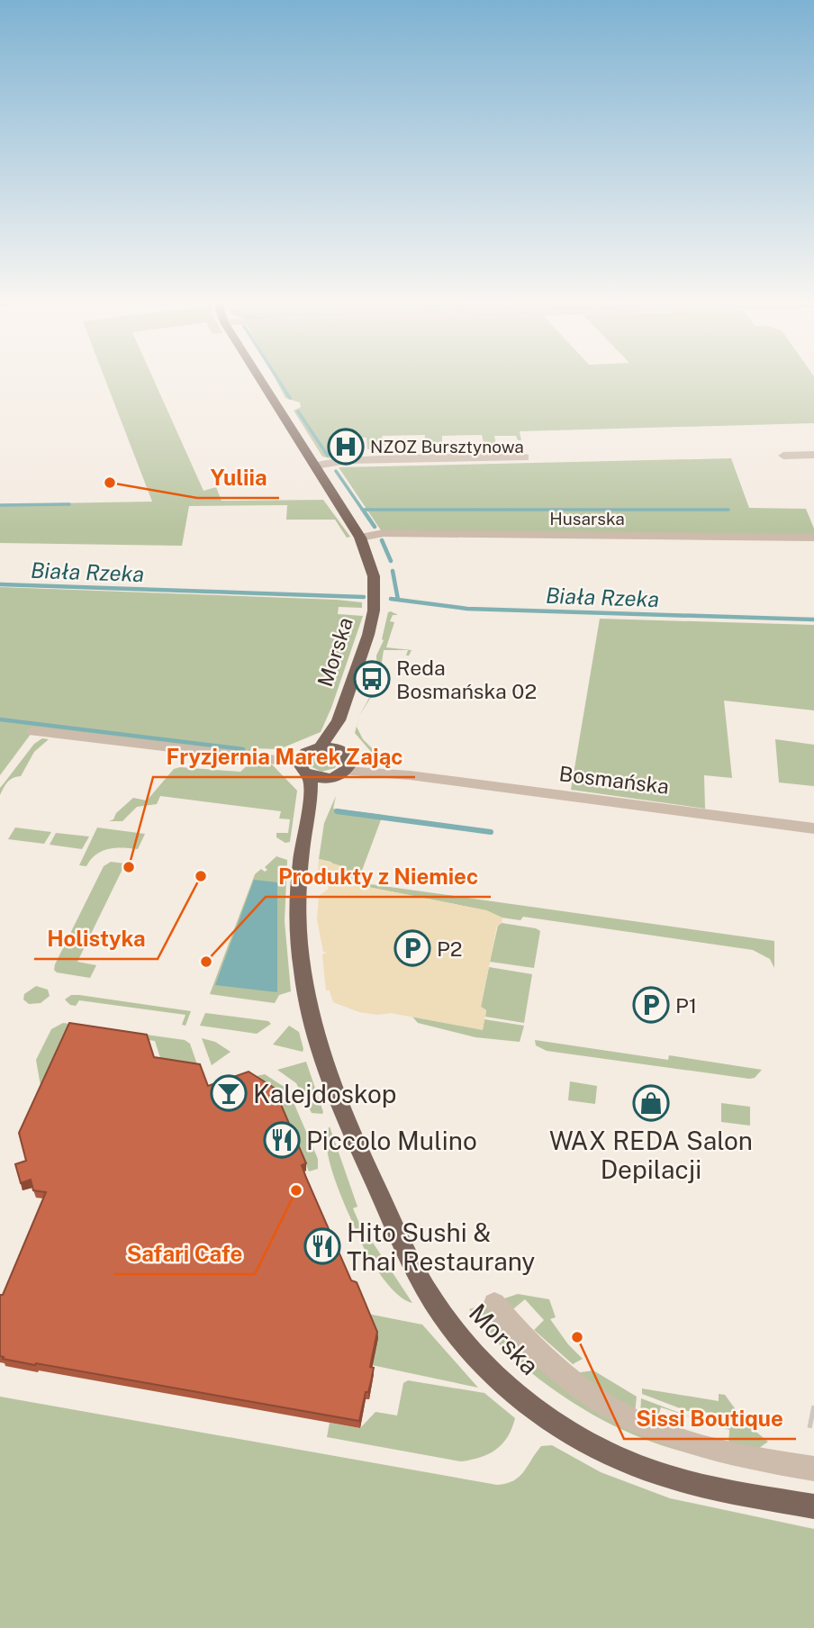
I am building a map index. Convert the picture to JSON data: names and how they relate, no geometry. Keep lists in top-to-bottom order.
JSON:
{
  "streets": {
    "main road": ["Morska"],
    "street": ["Husarska", "Bosmańska"]
  },
  "crossings": [
    ["Husarska", "Morska"],
    ["Morska", "Bosmańska"]
  ],
  "water": ["Biała Rzeka"],
  "places": {
    "hospital": ["NZOZ Bursztynowa"],
    "other": [
      "Yuliia",
      "Fryzjernia Marek Zając",
      "Holistyka",
      "Produkty z Niemiec",
      "Safari Cafe",
      "Sissi Boutique"
    ],
    "bus stop": ["Reda Bosmańska 02"],
    "parking": ["P2", "P1"],
    "bar": ["Kalejdoskop"],
    "shop": ["WAX REDA Salon Depilacji"],
    "restaurant": ["Piccolo Mulino", "Hito Sushi & Thai Restaurany"]
  }
}
